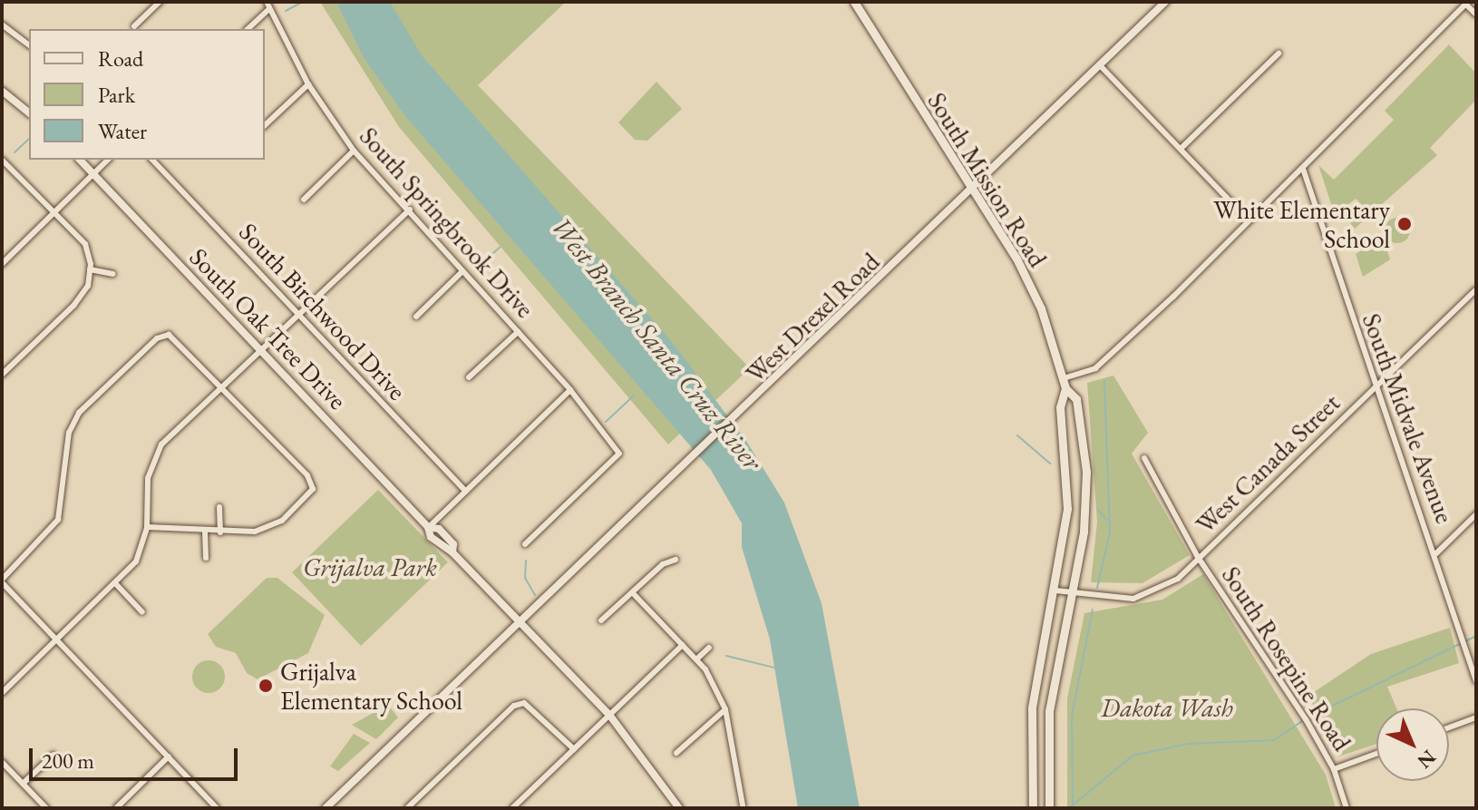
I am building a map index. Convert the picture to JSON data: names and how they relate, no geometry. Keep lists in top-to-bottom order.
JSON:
{
  "streets": {
    "main road": ["South Mission Road"],
    "street": [
      "South Springbrook Drive",
      "South Birchwood Drive",
      "West Drexel Road",
      "South Oak Tree Drive",
      "South Midvale Avenue",
      "West Canada Street",
      "South Rosepine Road"
    ]
  },
  "crossings": [
    ["South Mission Road", "West Drexel Road"],
    ["South Mission Road", "West Canada Street"],
    ["West Drexel Road", "South Oak Tree Drive"],
    ["South Midvale Avenue", "West Canada Street"],
    ["West Canada Street", "South Rosepine Road"]
  ],
  "water": ["West Branch Santa Cruz River"],
  "parks": ["Grijalva Park", "Dakota Wash"],
  "places": ["White Elementary School", "Grijalva Elementary School"],
  "legend": ["Road", "Park", "Water"],
  "scale_bar": "200 m",
  "north": "bottom right"
}
